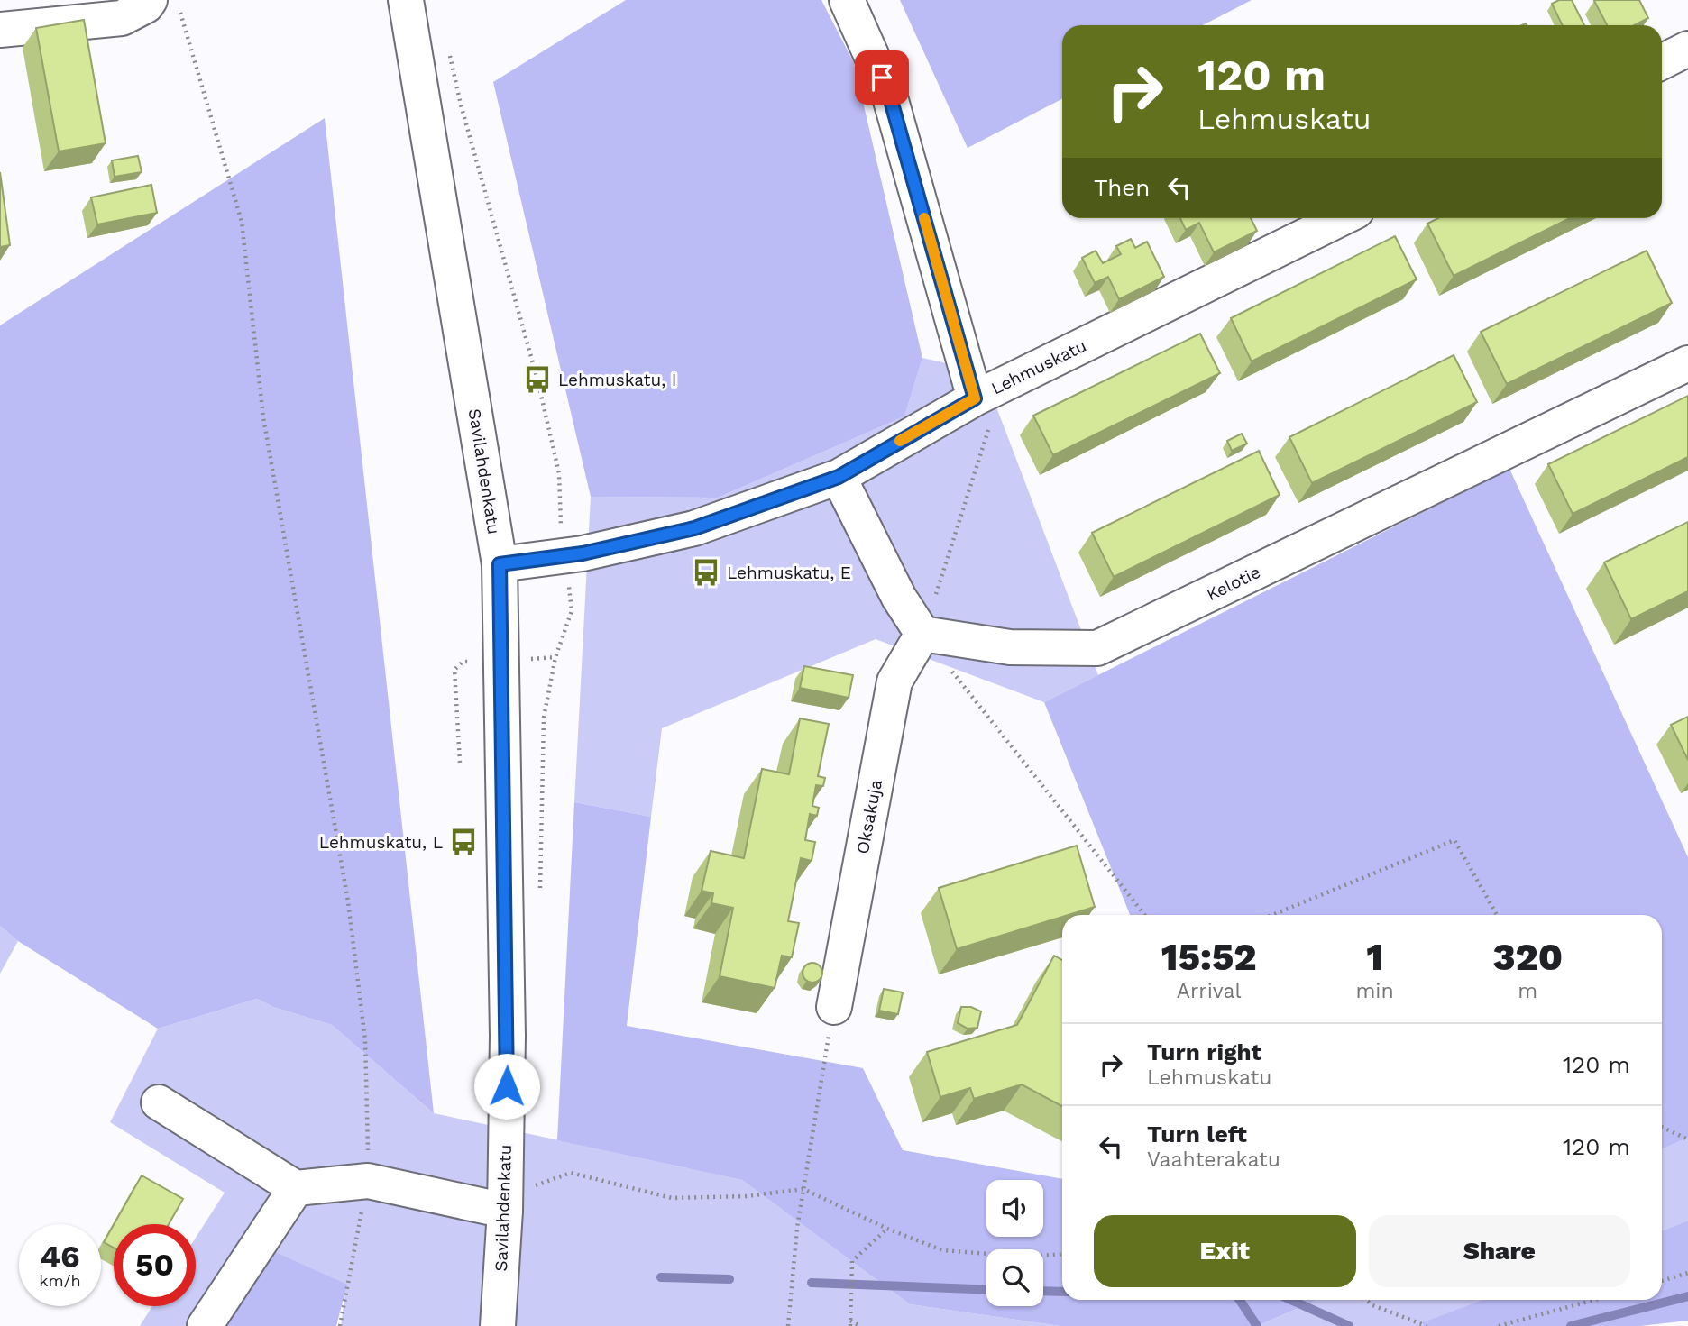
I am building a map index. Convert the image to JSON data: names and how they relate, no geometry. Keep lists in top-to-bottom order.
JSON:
{
  "streets": {
    "street": [
      "Lehmuskatu",
      "Savilahdenkatu",
      "Kelotie",
      "Oksakuja"
    ]
  },
  "crossings": [
    ["Lehmuskatu", "Savilahdenkatu"],
    ["Kelotie", "Oksakuja"]
  ],
  "places": {
    "bus stop": ["Lehmuskatu, I", "Lehmuskatu, E", "Lehmuskatu, L"]
  },
  "page": {
    "turn": ["120 m", "Lehmuskatu"],
    "then": "Then",
    "eta": [
      "15:52",
      "Arrival",
      "1",
      "min",
      "320",
      "m"
    ],
    "list": [
      {
        "name": "Turn right",
        "note": "Lehmuskatu",
        "value": "120 m"
      },
      {
        "name": "Turn left",
        "note": "Vaahterakatu",
        "value": "120 m"
      }
    ],
    "buttons": ["Exit", "Share"],
    "speed": "46 km/h",
    "limit": "50"
  }
}
